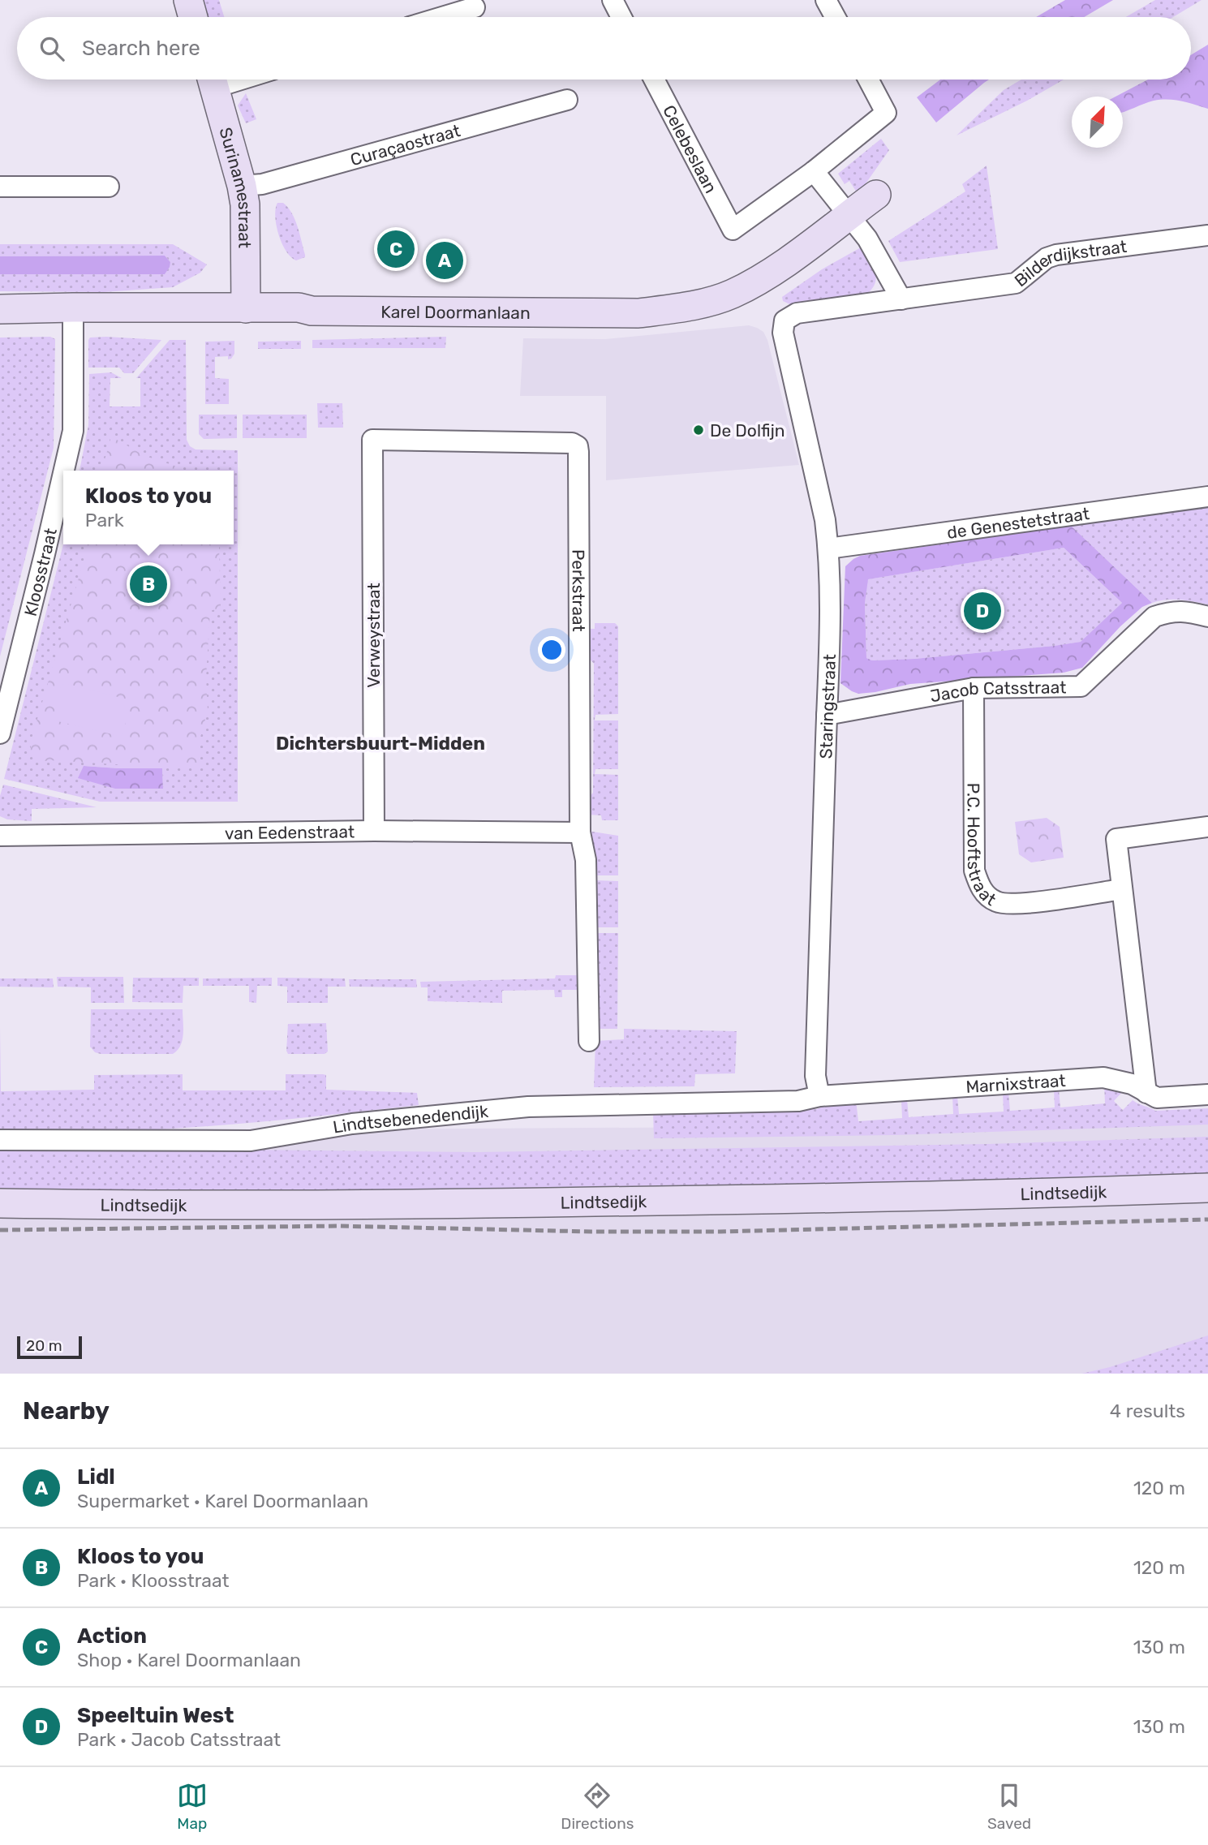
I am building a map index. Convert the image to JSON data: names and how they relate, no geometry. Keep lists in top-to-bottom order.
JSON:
{
  "streets": {
    "main road": ["Surinamestraat", "Karel Doormanlaan", "Lindtsedijk"],
    "street": [
      "Curaçaostraat",
      "Celebeslaan",
      "Bilderdijkstraat",
      "de Genestetstraat",
      "Kloosstraat",
      "Perkstraat",
      "Verweystraat",
      "Jacob Catsstraat",
      "Staringstraat",
      "van Eedenstraat",
      "P.C. Hooftstraat",
      "Marnixstraat",
      "Lindtsebenedendijk"
    ]
  },
  "crossings": [
    ["Curaçaostraat", "Surinamestraat"],
    ["Surinamestraat", "Karel Doormanlaan"],
    ["Bilderdijkstraat", "Staringstraat"],
    ["Karel Doormanlaan", "Kloosstraat"],
    ["de Genestetstraat", "Staringstraat"],
    ["Perkstraat", "Verweystraat"],
    ["Perkstraat", "van Eedenstraat"],
    ["Verweystraat", "van Eedenstraat"],
    ["Jacob Catsstraat", "Staringstraat"],
    ["Jacob Catsstraat", "P.C. Hooftstraat"],
    ["Staringstraat", "Marnixstraat"],
    ["Staringstraat", "Lindtsebenedendijk"],
    ["Marnixstraat", "Lindtsebenedendijk"]
  ],
  "districts": ["Dichtersbuurt-Midden"],
  "places": ["De Dolfijn"],
  "scale_bar": "20 m",
  "north": "top right",
  "page": {
    "search": "Search here",
    "pins": [
      "C",
      "A",
      "B",
      "D"
    ],
    "popup": ["Kloos to you", "Park"],
    "scale": "20 m",
    "heading": ["Nearby", "4 results"],
    "list": [
      {
        "mark": "A",
        "name": "Lidl",
        "note": "Supermarket · Karel Doormanlaan",
        "value": "120 m"
      },
      {
        "mark": "B",
        "name": "Kloos to you",
        "note": "Park · Kloosstraat",
        "value": "120 m"
      },
      {
        "mark": "C",
        "name": "Action",
        "note": "Shop · Karel Doormanlaan",
        "value": "130 m"
      },
      {
        "mark": "D",
        "name": "Speeltuin West",
        "note": "Park · Jacob Catsstraat",
        "value": "130 m"
      }
    ],
    "nav": ["Map", "Directions", "Saved"]
  }
}
